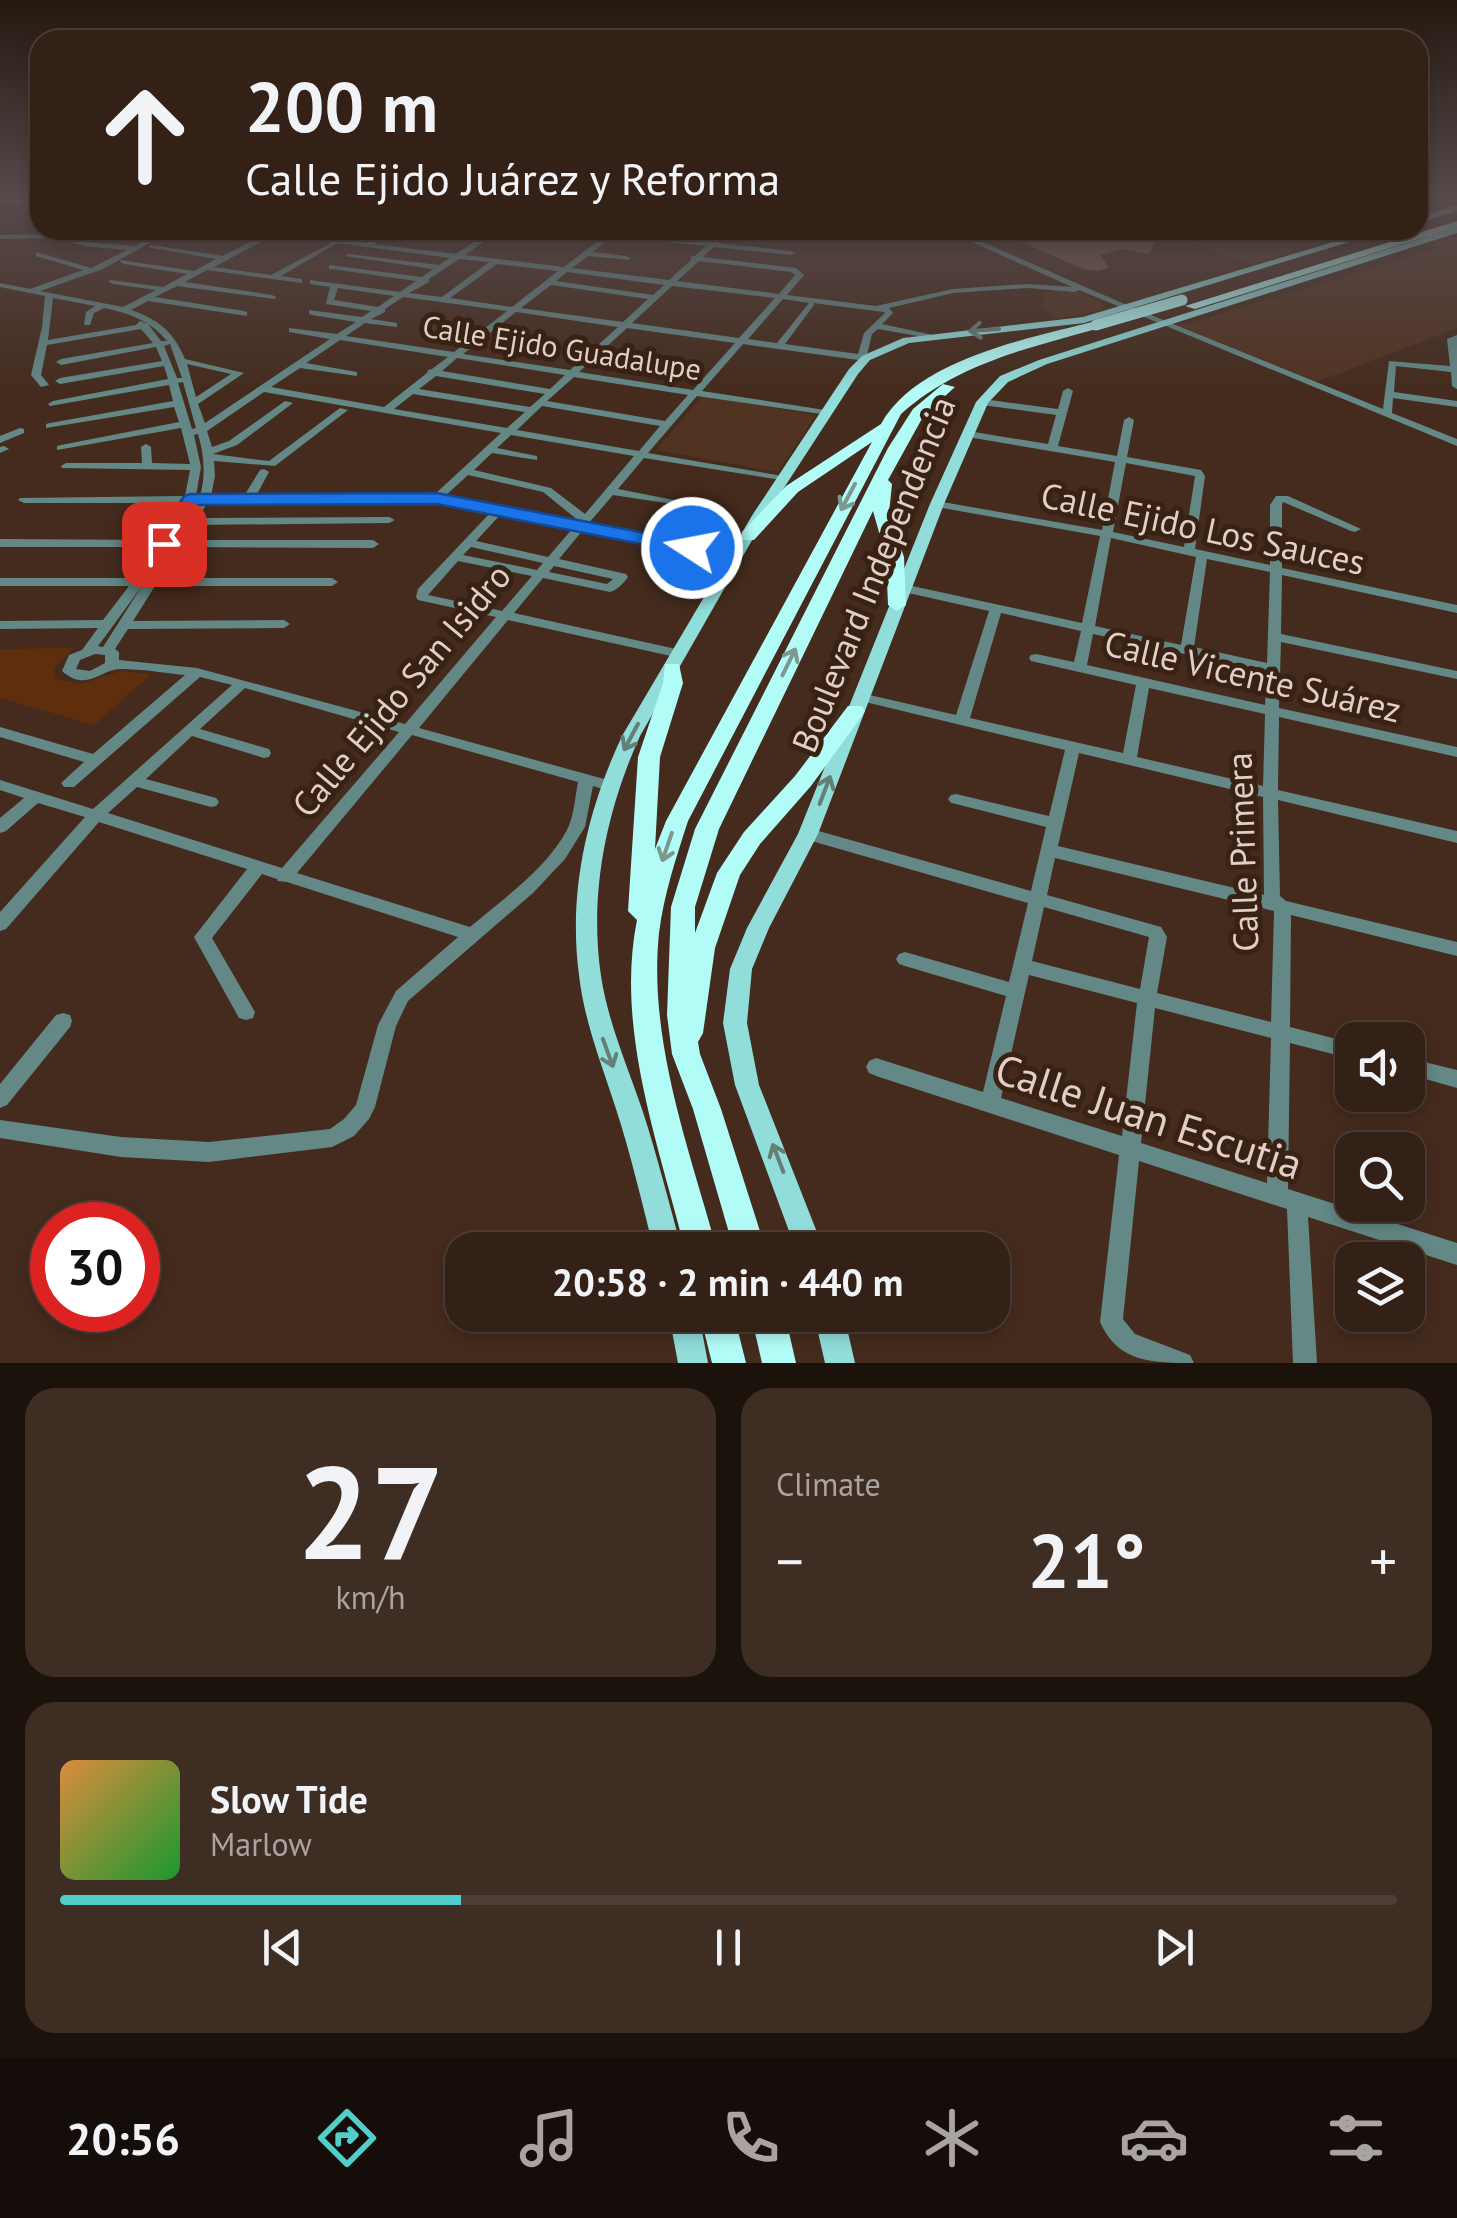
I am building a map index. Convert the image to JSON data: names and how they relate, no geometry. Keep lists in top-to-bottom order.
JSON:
{
  "streets": {
    "main road": ["Boulevard Independencia"],
    "street": [
      "Calle Ejido Guadalupe",
      "Calle Ejido Los Sauces",
      "Calle Vicente Suárez",
      "Calle Ejido San Isidro",
      "Calle Primera",
      "Calle Juan Escutia"
    ]
  },
  "crossings": [
    ["Calle Ejido Guadalupe", "Calle Ejido San Isidro"],
    ["Calle Ejido Los Sauces", "Boulevard Independencia"],
    ["Calle Ejido Los Sauces", "Calle Primera"],
    ["Calle Vicente Suárez", "Calle Primera"],
    ["Calle Primera", "Calle Juan Escutia"]
  ],
  "page": {
    "turn": ["200 m", "Calle Ejido Juárez y Reforma"],
    "limit": "30",
    "trip": "20:58 · 2 min · 440 m",
    "tile": [
      ["27", "km/h"],
      "Climate"
    ],
    "heat": ["−", "21°", "+"],
    "song": ["Slow Tide", "Marlow"],
    "tabs": "20:56"
  }
}
